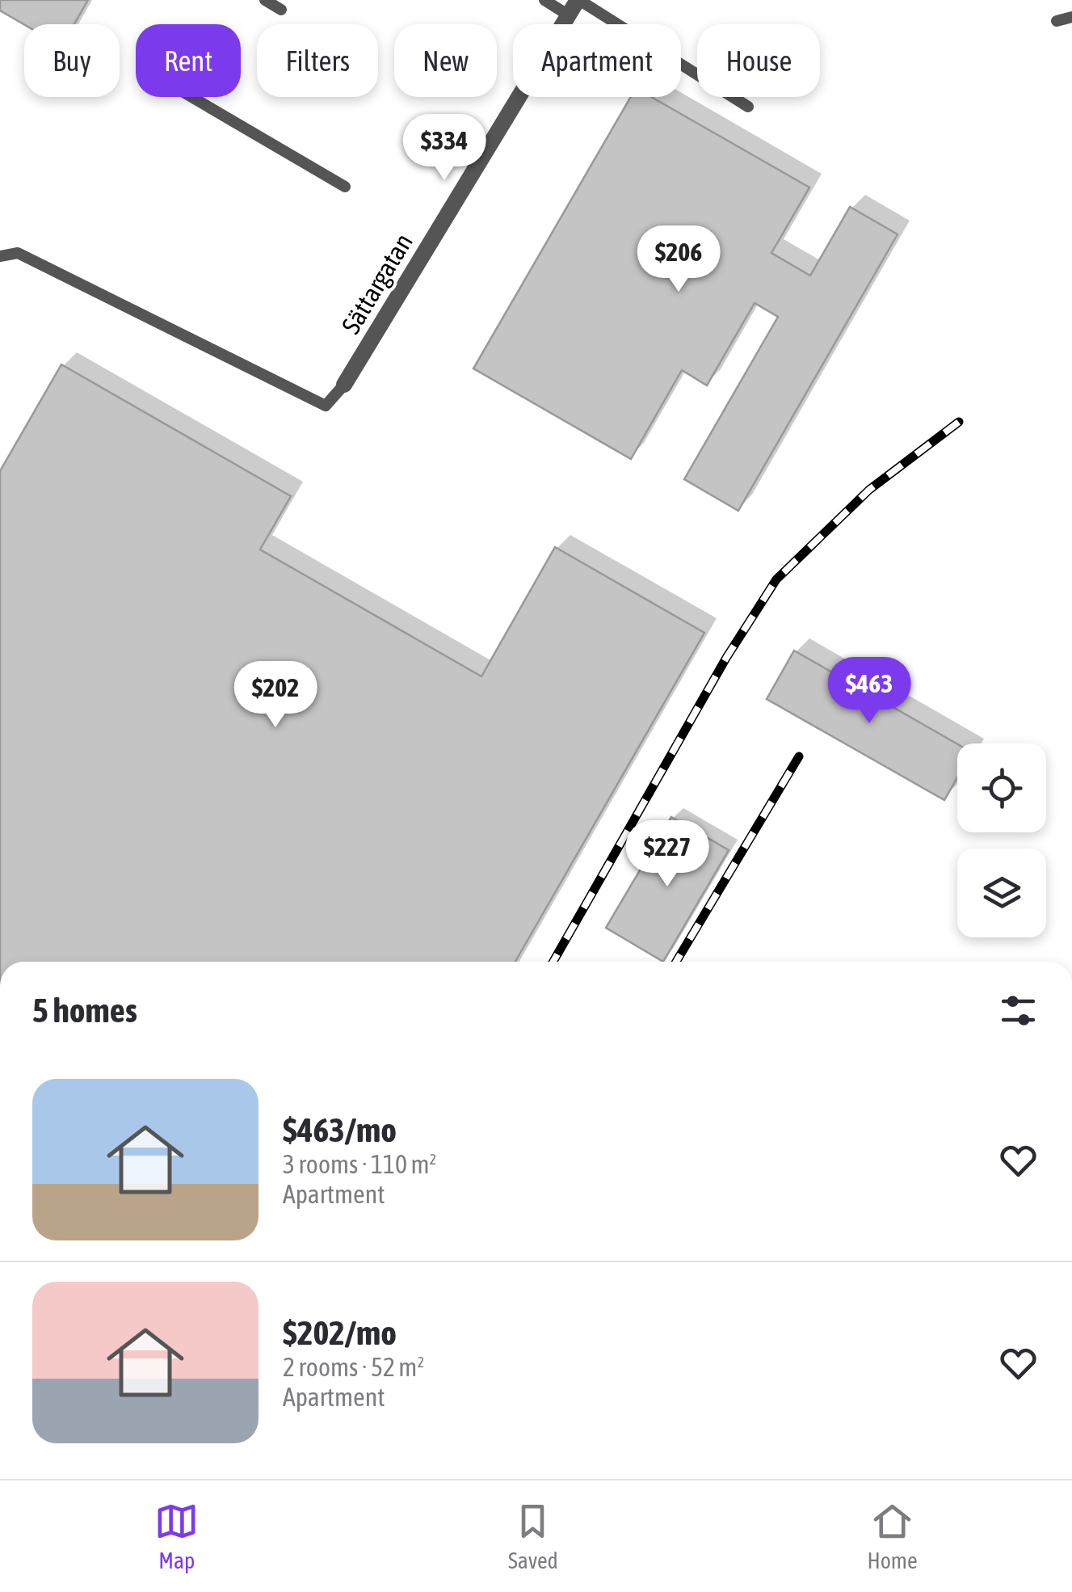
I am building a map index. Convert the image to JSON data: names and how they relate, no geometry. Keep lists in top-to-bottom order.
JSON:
{
  "streets": {
    "street": ["Sättargatan"]
  },
  "page": {
    "chip": [
      "Buy",
      "Rent",
      "Filters",
      "New",
      "Apartment",
      "House"
    ],
    "price": [
      "$334",
      "$206",
      "$463",
      "$202",
      "$227"
    ],
    "heading": "5 homes",
    "list": [
      {
        "name": "$463/mo",
        "note": "3 rooms · 110 m² · Apartment"
      },
      {
        "name": "$202/mo",
        "note": "2 rooms · 52 m² · Apartment"
      }
    ],
    "tabs": ["Map", "Saved", "Home"]
  }
}
